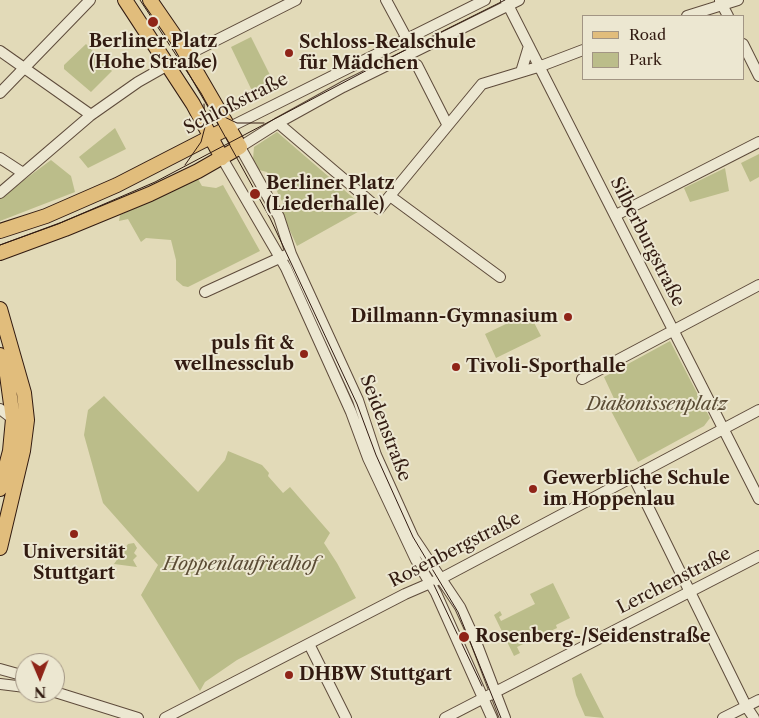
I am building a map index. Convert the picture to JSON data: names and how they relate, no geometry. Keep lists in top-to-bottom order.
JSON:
{
  "streets": {
    "main road": ["Schloßstraße"],
    "street": [
      "Silberburgstraße",
      "Seidenstraße",
      "Rosenbergstraße",
      "Lerchenstraße"
    ]
  },
  "crossings": [
    ["Schloßstraße", "Silberburgstraße"],
    ["Schloßstraße", "Seidenstraße"],
    ["Silberburgstraße", "Rosenbergstraße"],
    ["Seidenstraße", "Rosenbergstraße"],
    ["Seidenstraße", "Lerchenstraße"]
  ],
  "parks": ["Diakonissenplatz", "Hoppenlaufriedhof"],
  "places": [
    "Berliner Platz (Hohe Straße)",
    "Schloss-Realschule für Mädchen",
    "Berliner Platz (Liederhalle)",
    "Dillmann-Gymnasium",
    "puls fit & wellnessclub",
    "Tivoli-Sporthalle",
    "Gewerbliche Schule im Hoppenlau",
    "Universität Stuttgart",
    "Rosenberg-/Seidenstraße",
    "DHBW Stuttgart"
  ],
  "legend": ["Road", "Park"],
  "north": "bottom"
}
